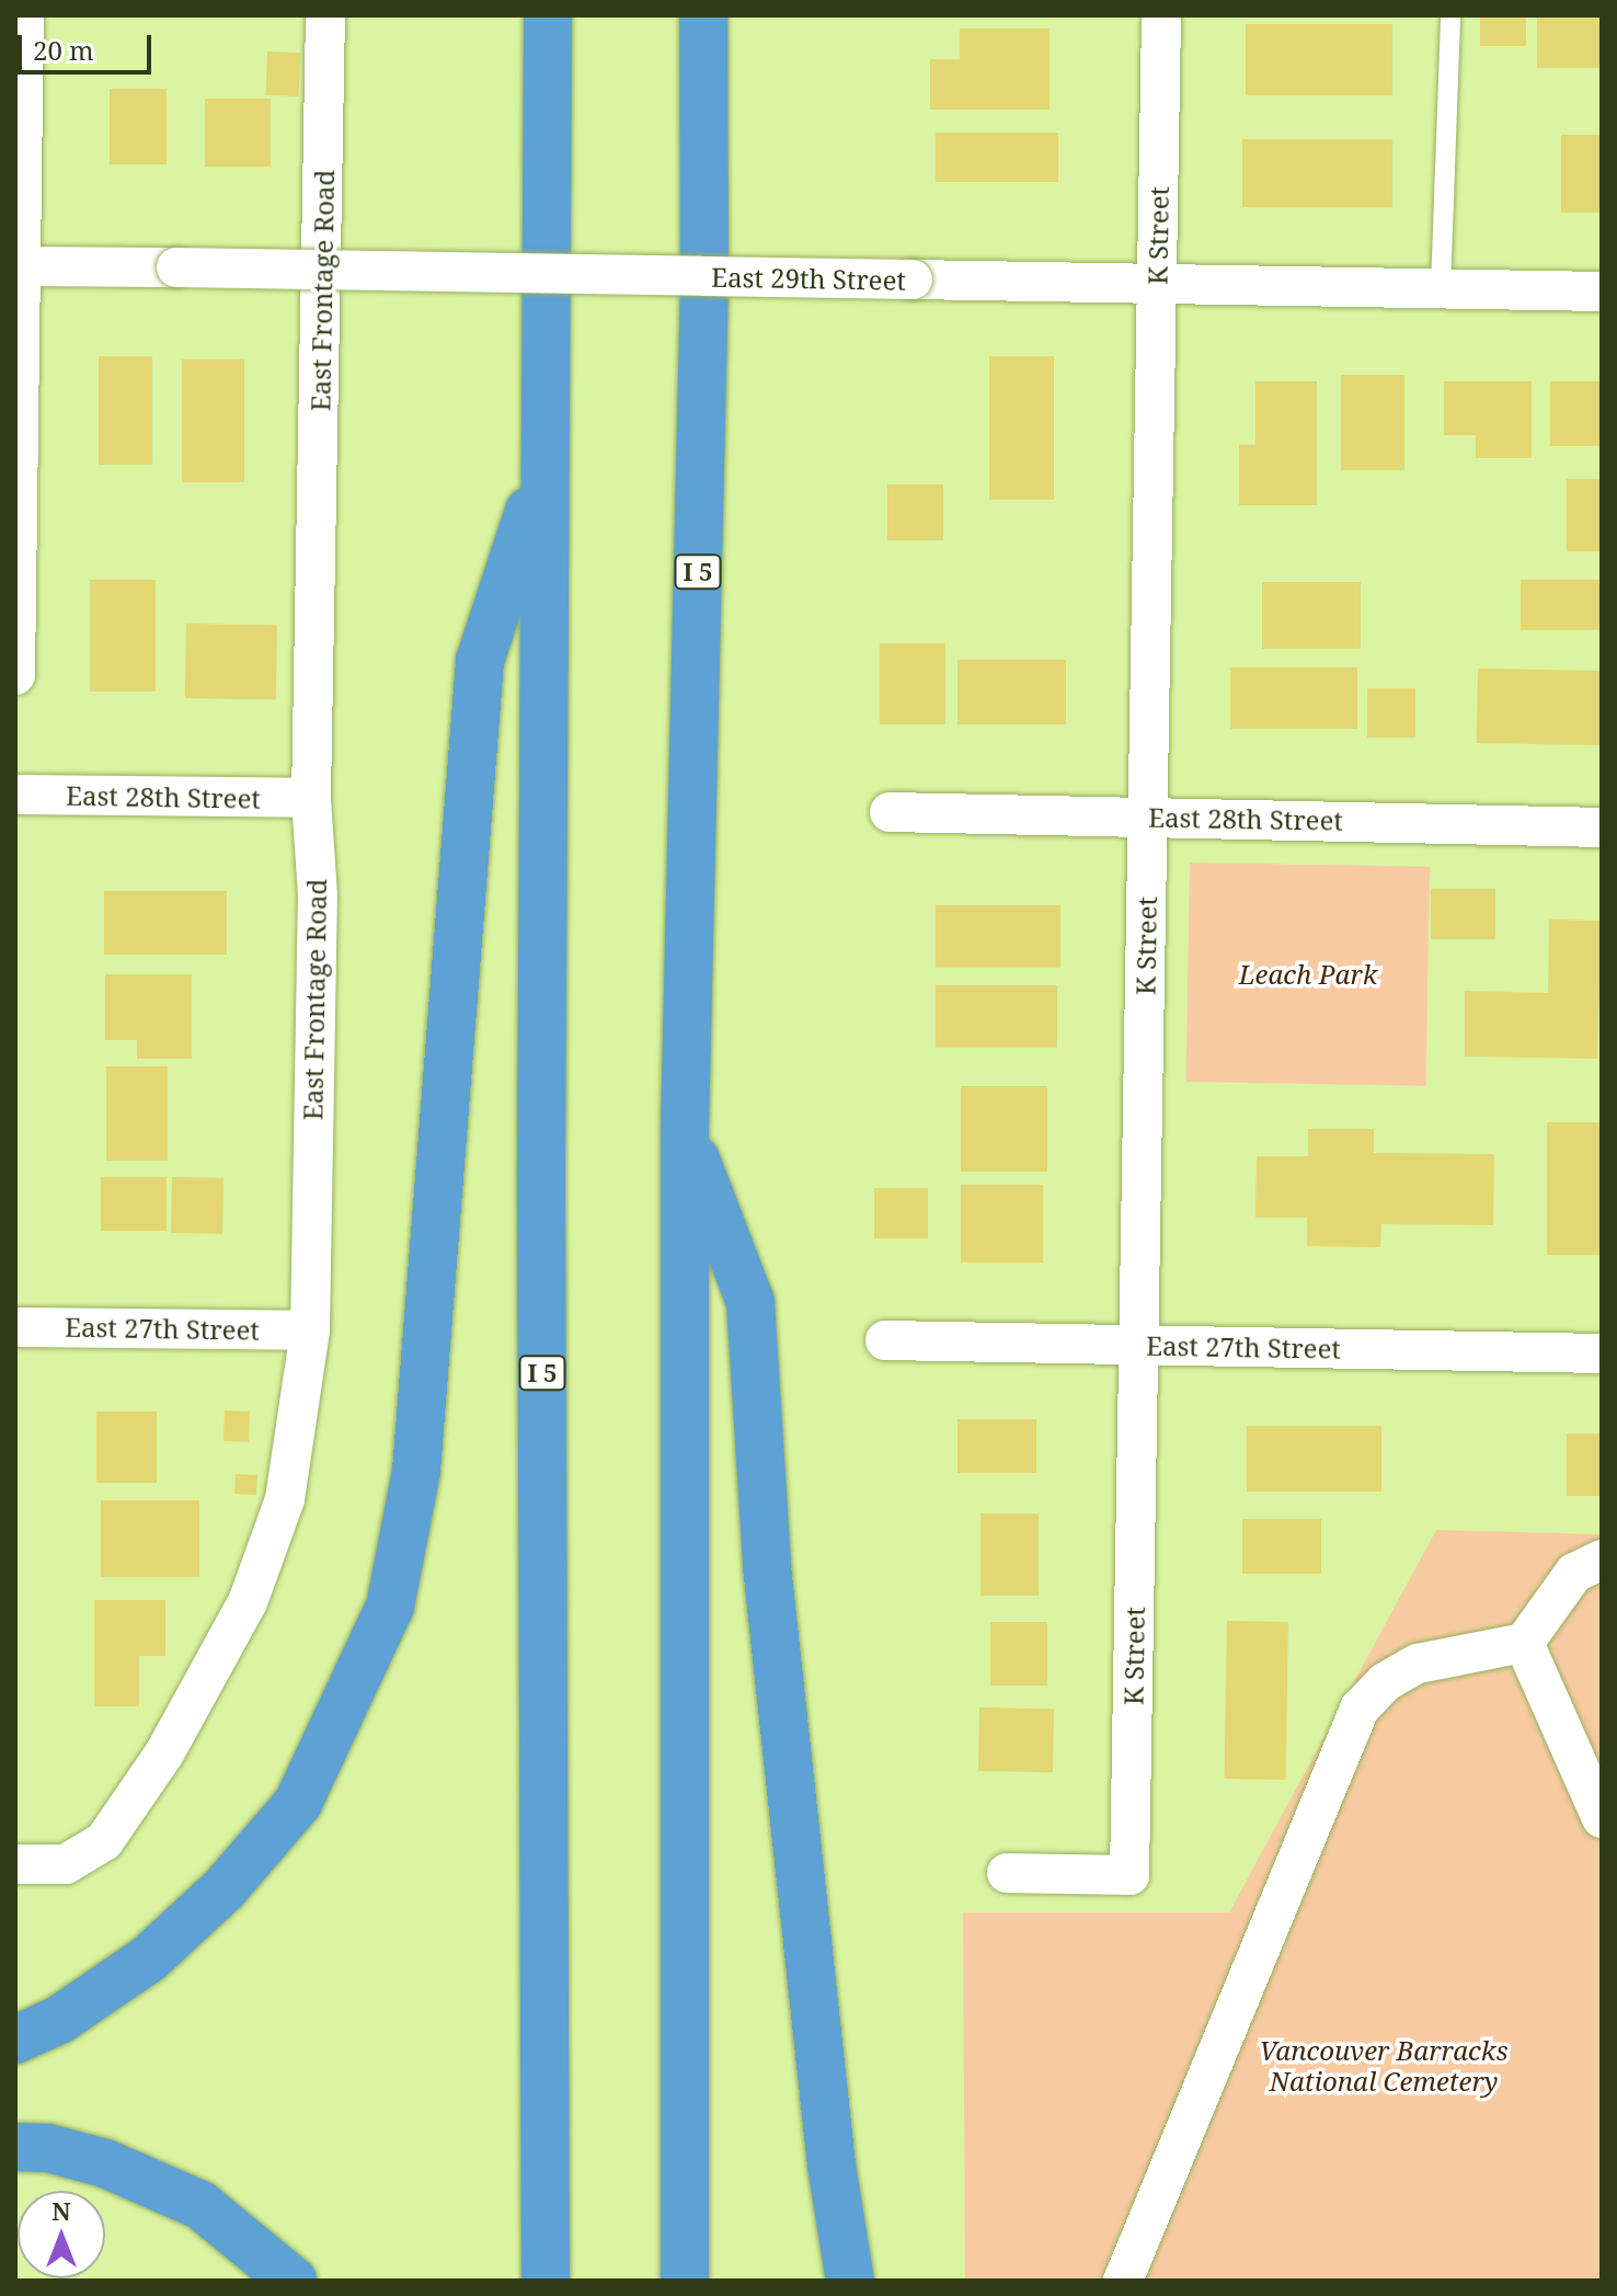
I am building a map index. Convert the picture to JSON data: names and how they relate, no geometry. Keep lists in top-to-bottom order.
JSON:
{
  "streets": {
    "highway": ["I 5"],
    "street": [
      "K Street",
      "East 29th Street",
      "East Frontage Road",
      "East 28th Street",
      "East 27th Street"
    ]
  },
  "crossings": [
    ["K Street", "East 29th Street"],
    ["K Street", "East 28th Street"],
    ["K Street", "East 27th Street"],
    ["East Frontage Road", "East 28th Street"],
    ["East Frontage Road", "East 27th Street"]
  ],
  "parks": ["Leach Park", "Vancouver Barracks National Cemetery"],
  "scale_bar": "20 m",
  "north": "top"
}
